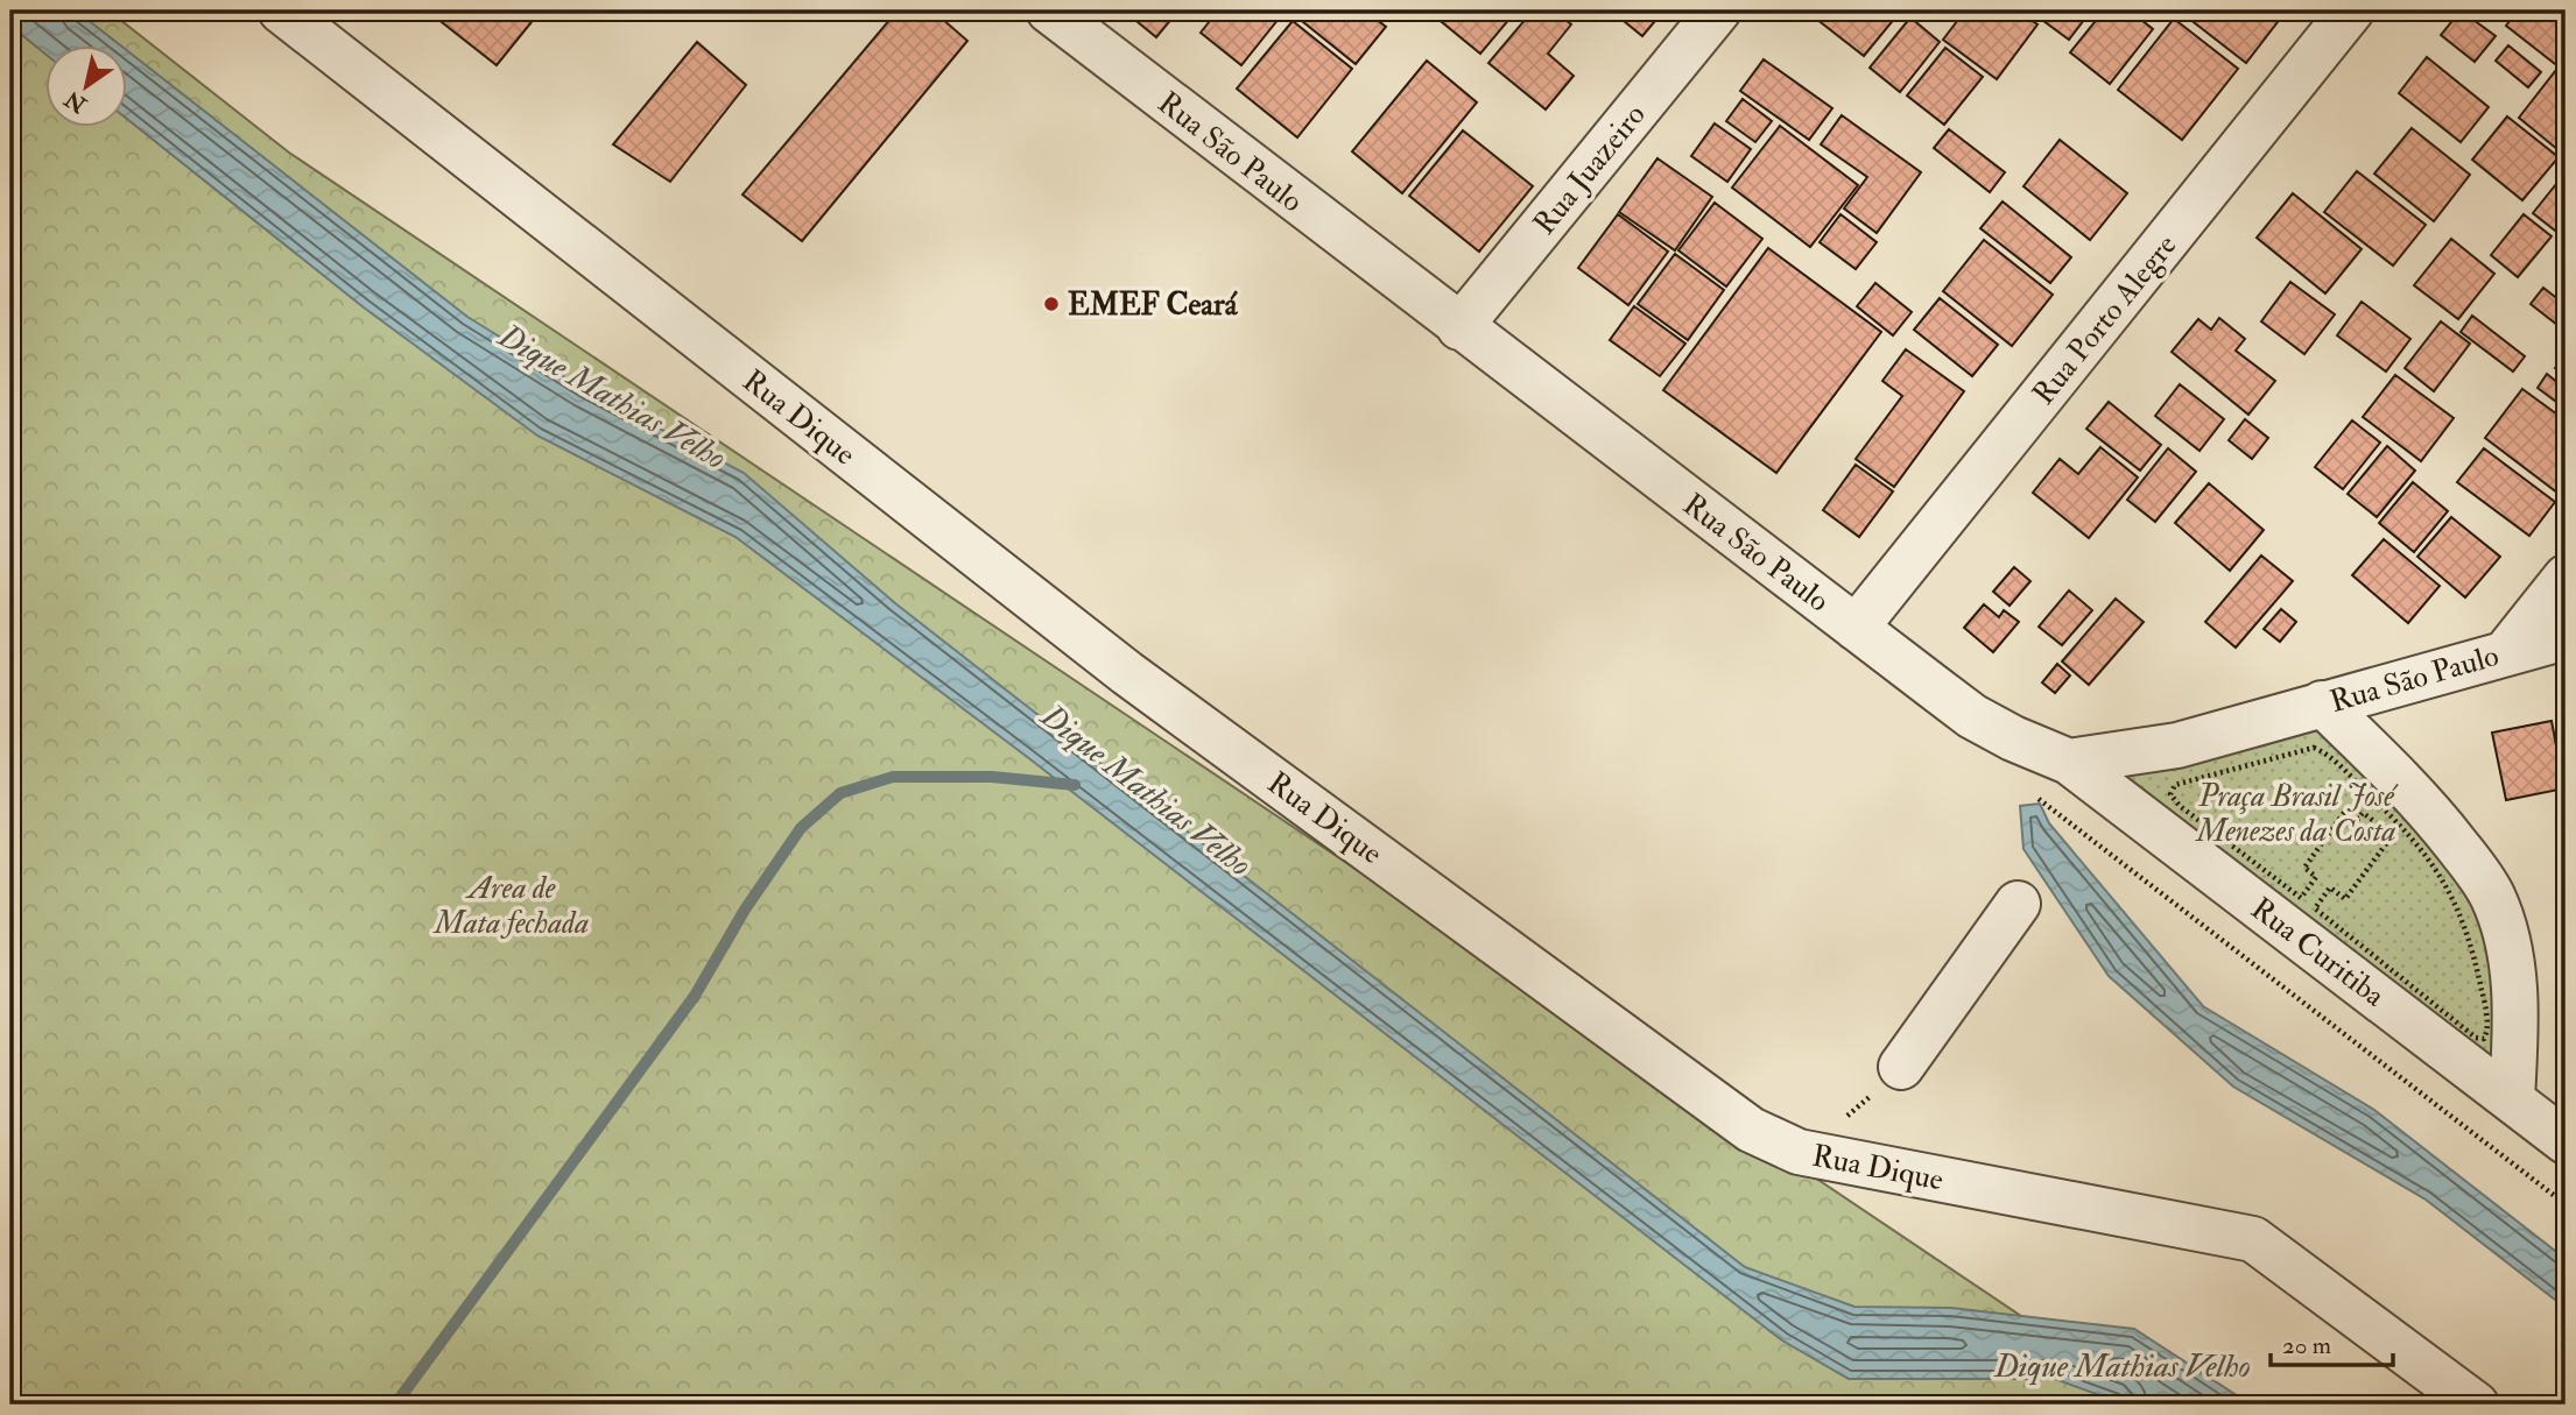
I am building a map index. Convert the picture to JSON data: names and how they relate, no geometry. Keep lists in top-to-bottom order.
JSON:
{
  "streets": {
    "street": [
      "Rua São Paulo",
      "Rua Juazeiro",
      "Rua Porto Alegre",
      "Rua Dique",
      "Rua Curitiba"
    ]
  },
  "crossings": [
    ["Rua São Paulo", "Rua Juazeiro"],
    ["Rua São Paulo", "Rua Porto Alegre"],
    ["Rua São Paulo", "Rua Curitiba"]
  ],
  "water": ["Dique Mathias Velho"],
  "parks": ["Praça Brasil José Menezes da Costa", "Area de Mata fechada"],
  "places": ["EMEF Ceará"],
  "scale_bar": "20 m",
  "north": "bottom left"
}
